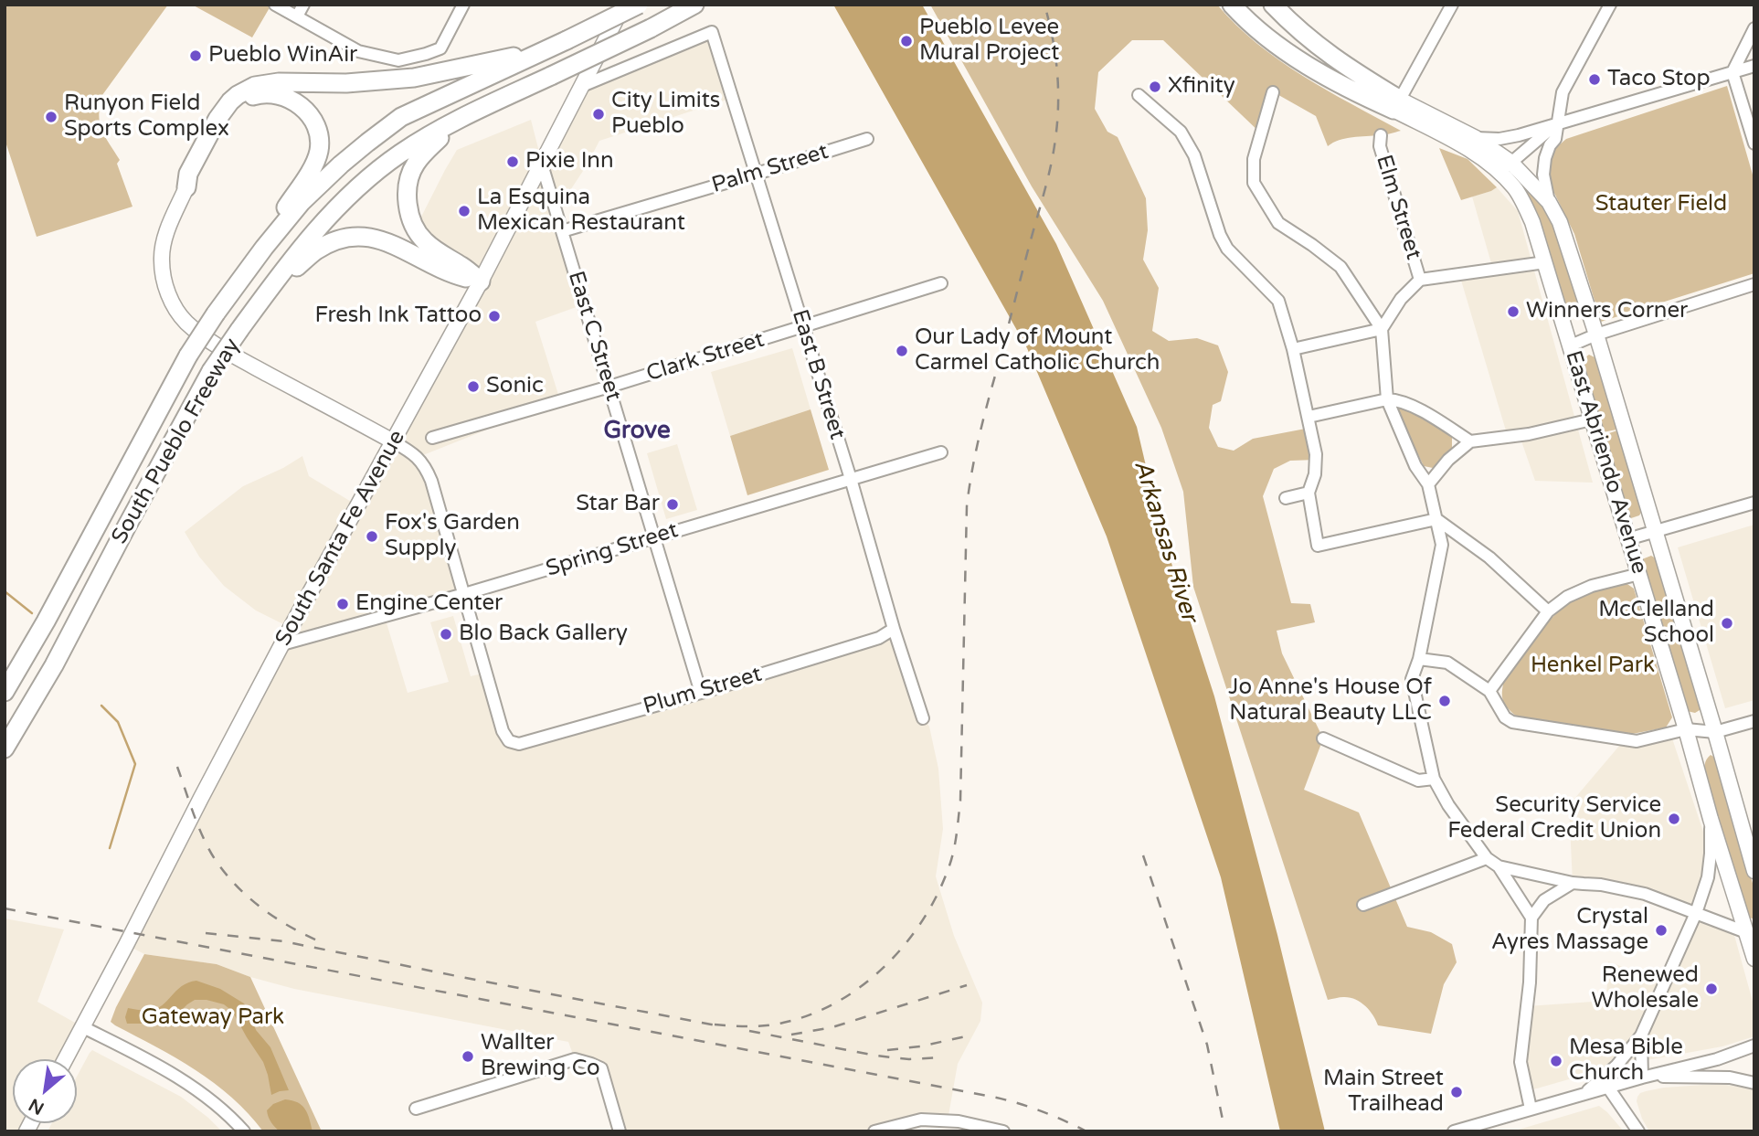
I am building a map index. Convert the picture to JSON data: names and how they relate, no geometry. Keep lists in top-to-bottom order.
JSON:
{
  "streets": {
    "highway": ["South Pueblo Freeway"],
    "main road": ["East Abriendo Avenue", "South Santa Fe Avenue"],
    "street": [
      "Palm Street",
      "Elm Street",
      "East C Street",
      "Clark Street",
      "East B Street",
      "Spring Street",
      "Plum Street"
    ]
  },
  "crossings": [
    ["Palm Street", "East C Street"],
    ["Palm Street", "East B Street"],
    ["East C Street", "Clark Street"],
    ["East C Street", "South Santa Fe Avenue"],
    ["East C Street", "Spring Street"],
    ["East C Street", "Plum Street"],
    ["Clark Street", "East B Street"],
    ["East B Street", "South Santa Fe Avenue"],
    ["East B Street", "Spring Street"],
    ["East B Street", "Plum Street"],
    ["South Santa Fe Avenue", "Spring Street"],
    ["Spring Street", "Plum Street"]
  ],
  "districts": ["Grove"],
  "water": ["Arkansas River"],
  "parks": ["Stauter Field", "Henkel Park", "Gateway Park"],
  "places": [
    "Pueblo Levee Mural Project",
    "Pueblo WinAir",
    "Taco Stop",
    "Xfinity",
    "City Limits Pueblo",
    "Runyon Field Sports Complex",
    "Pixie Inn",
    "La Esquina Mexican Restaurant",
    "Winners Corner",
    "Fresh Ink Tattoo",
    "Our Lady of Mount Carmel Catholic Church",
    "Sonic",
    "Star Bar",
    "Fox's Garden Supply",
    "Engine Center",
    "McClelland School",
    "Blo Back Gallery",
    "Jo Anne's House Of Natural Beauty LLC",
    "Security Service Federal Credit Union",
    "Crystal Ayres Massage",
    "Renewed Wholesale",
    "Wallter Brewing Co",
    "Mesa Bible Church",
    "Main Street Trailhead"
  ],
  "north": "bottom left"
}
